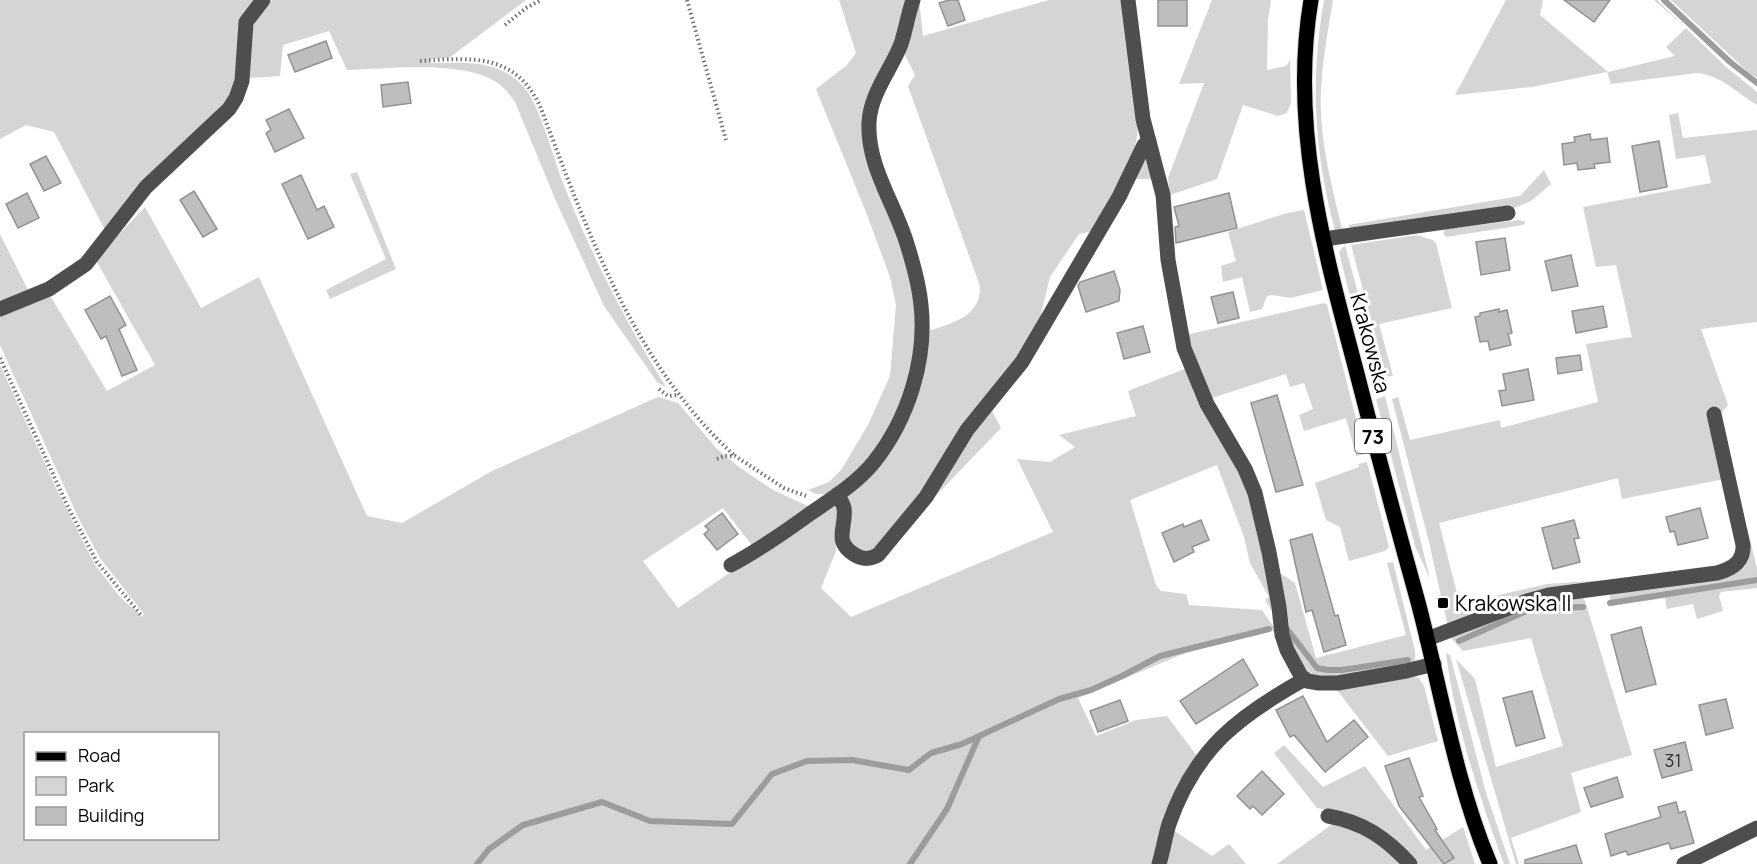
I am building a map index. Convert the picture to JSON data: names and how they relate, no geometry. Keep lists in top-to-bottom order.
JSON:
{
  "streets": {
    "main road": ["Krakowska", "73"]
  },
  "places": {
    "transit": ["Krakowska II"]
  },
  "house_numbers": ["31"],
  "legend": ["Road", "Park", "Building"]
}
